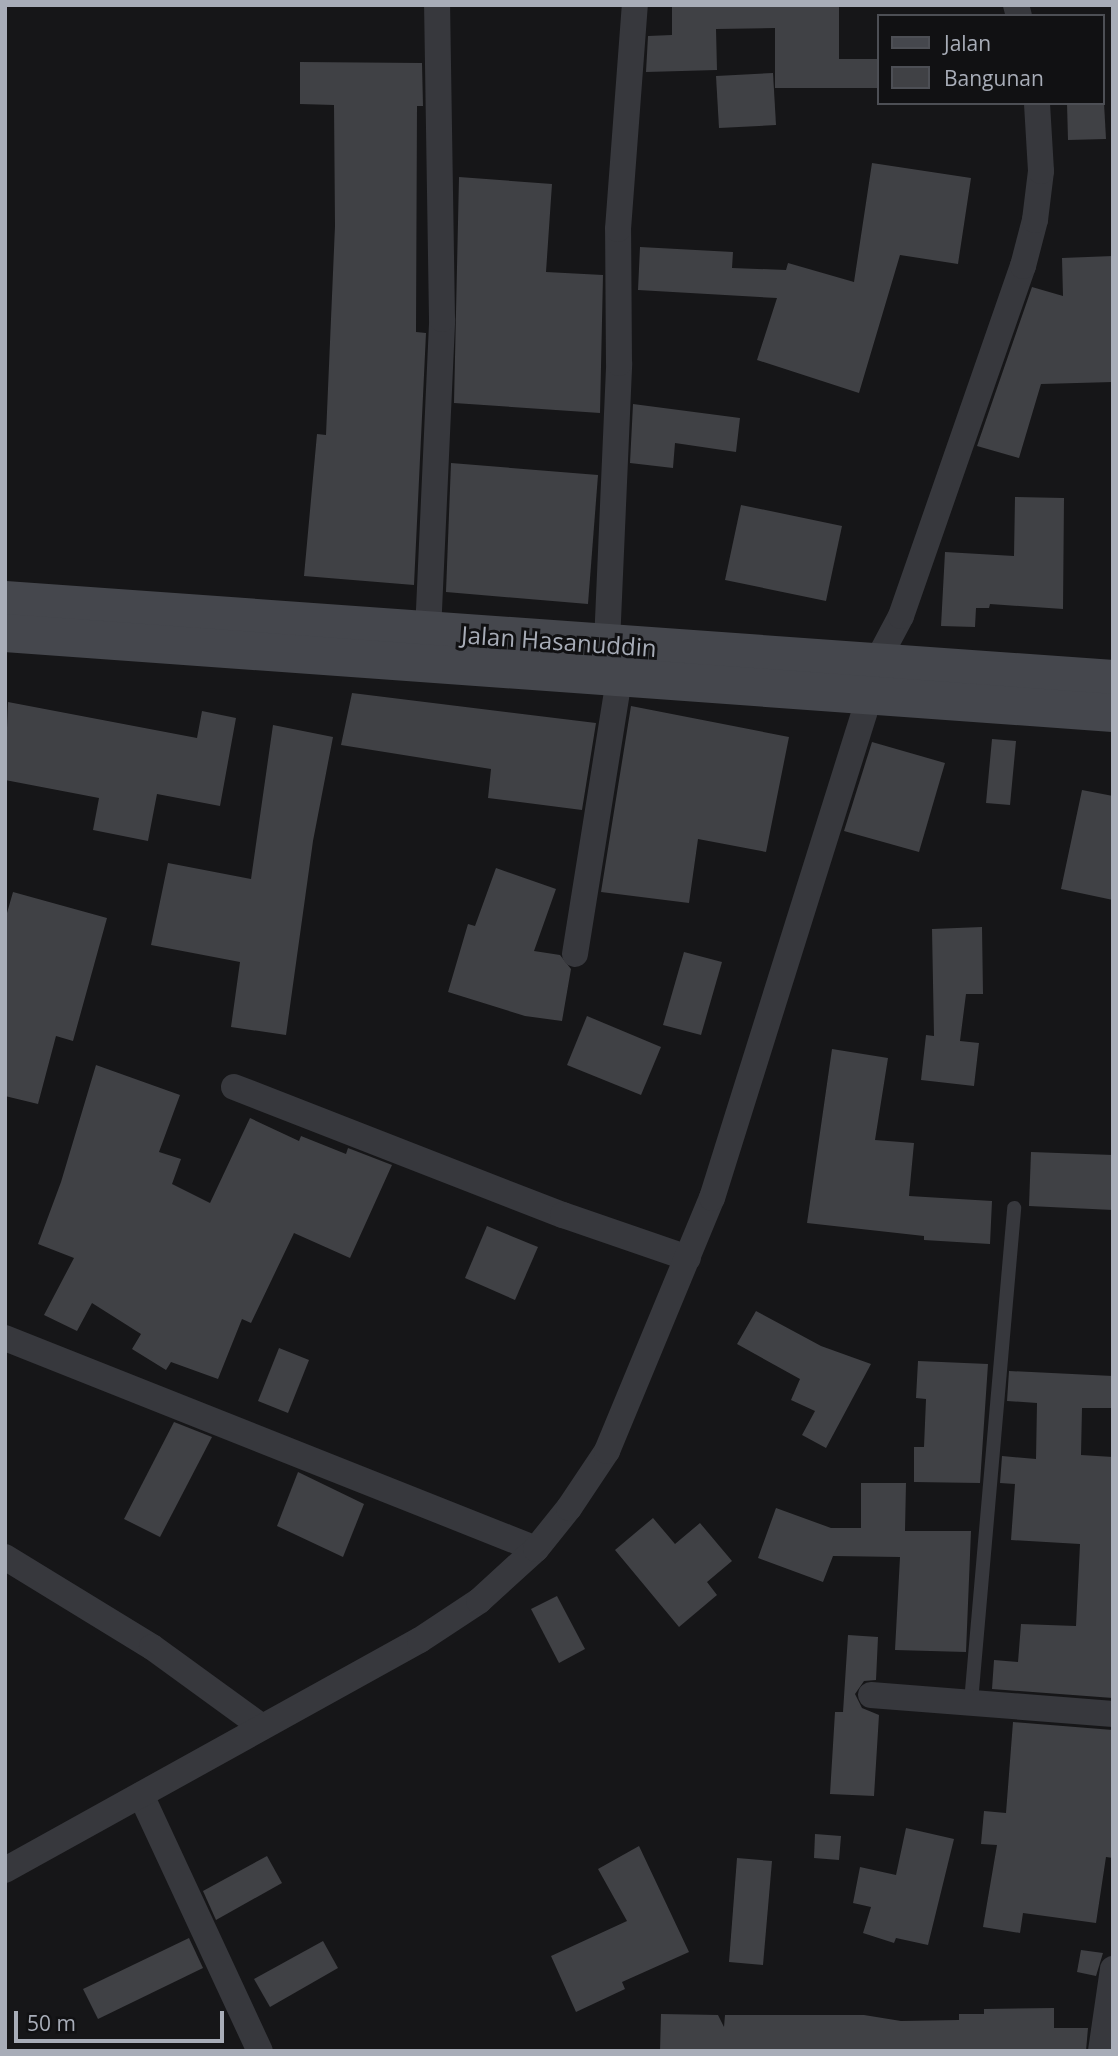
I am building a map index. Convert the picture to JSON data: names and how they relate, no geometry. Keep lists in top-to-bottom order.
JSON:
{
  "streets": {
    "street": ["Jalan Hasanuddin"]
  },
  "legend": ["Jalan", "Bangunan"],
  "scale_bar": "50 m"
}
